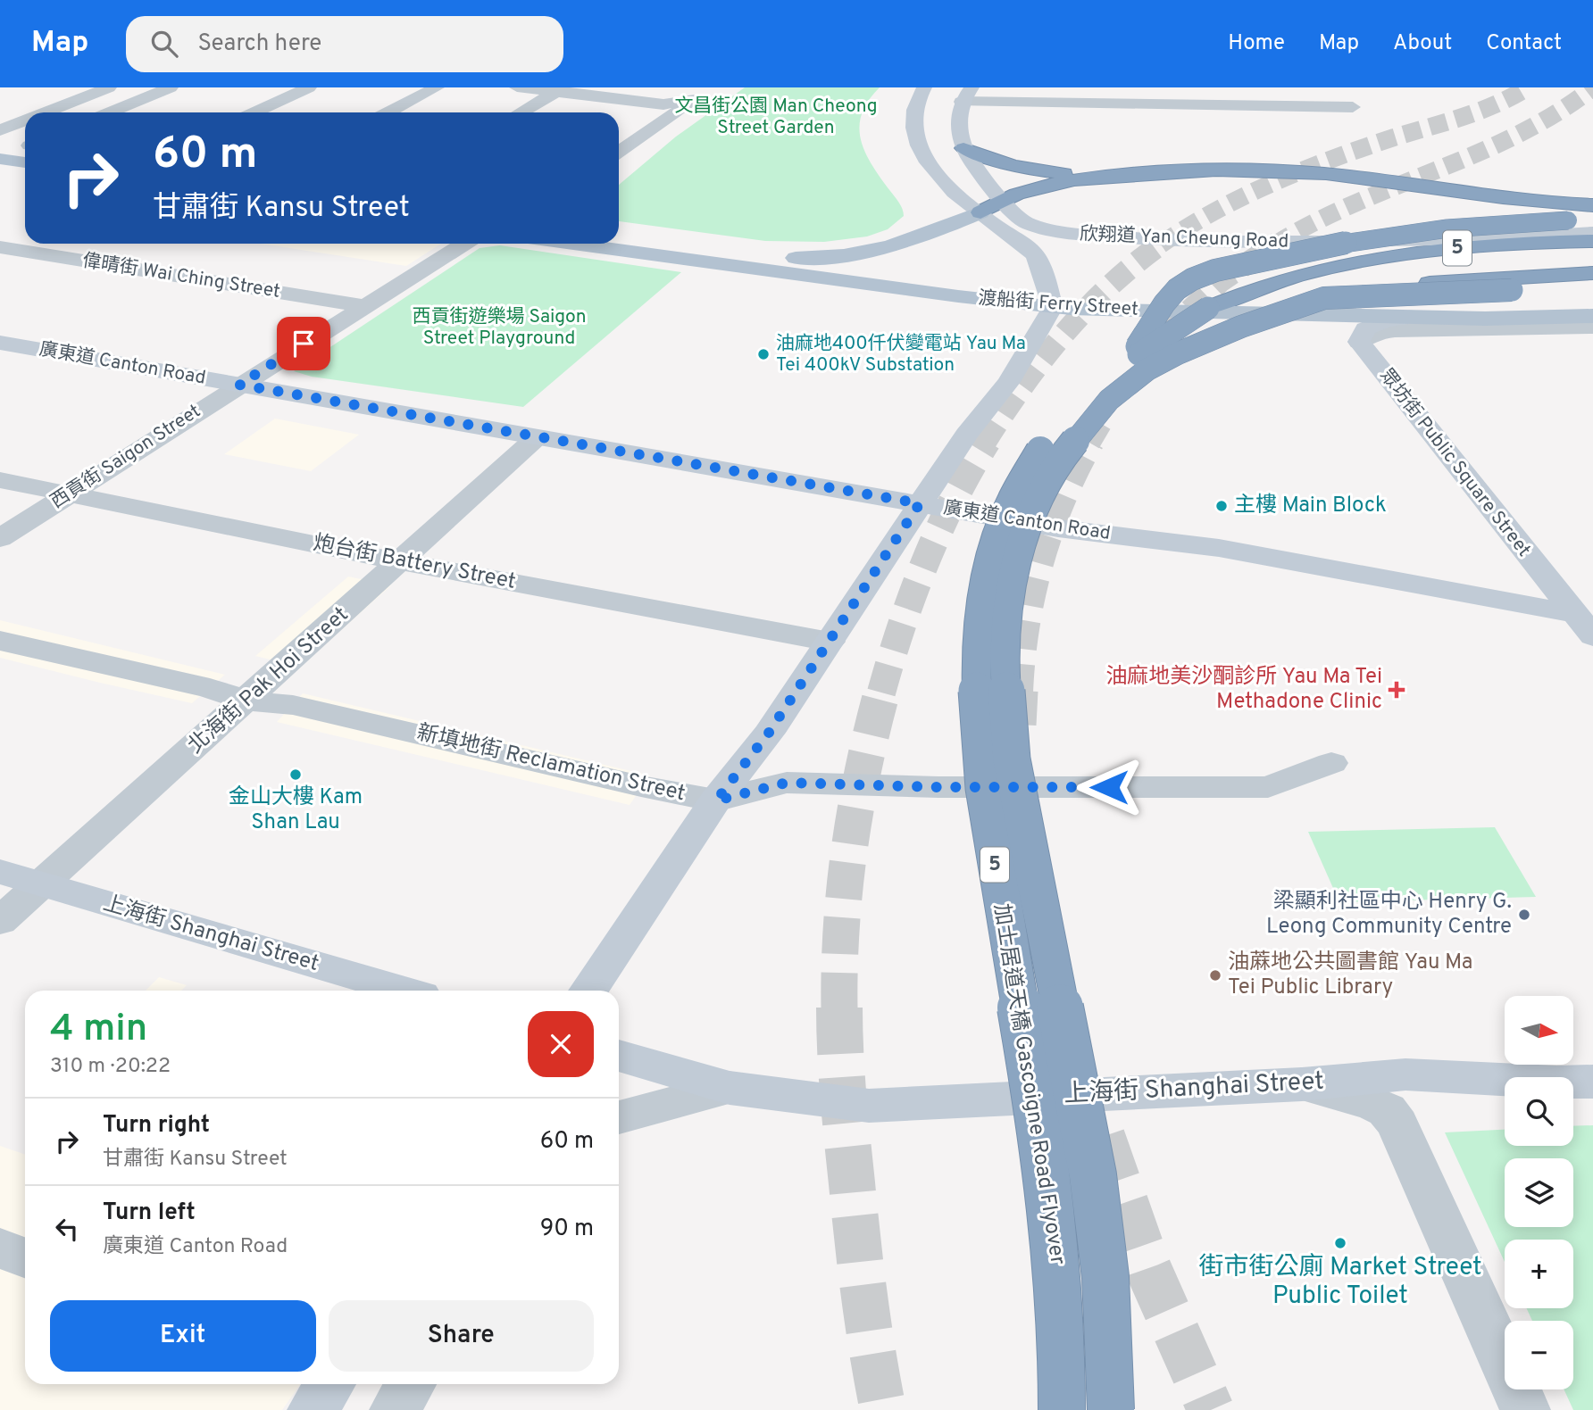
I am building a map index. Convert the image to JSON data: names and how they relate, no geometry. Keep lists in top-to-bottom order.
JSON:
{
  "streets": {
    "highway": ["5", "加士居道天橋 Gascoigne Road Flyover"],
    "main road": [
      "欣翔道 Yan Cheung Road",
      "渡船街 Ferry Street",
      "廣東道 Canton Road",
      "眾坊街 Public Square Street",
      "上海街 Shanghai Street"
    ],
    "street": [
      "偉晴街 Wai Ching Street",
      "西貢街 Saigon Street",
      "炮台街 Battery Street",
      "北海街 Pak Hoi Street",
      "新填地街 Reclamation Street"
    ]
  },
  "crossings": [
    ["偉晴街 Wai Ching Street", "西貢街 Saigon Street"],
    ["渡船街 Ferry Street", "加士居道天橋 Gascoigne Road Flyover"],
    ["廣東道 Canton Road", "西貢街 Saigon Street"],
    ["廣東道 Canton Road", "眾坊街 Public Square Street"],
    ["廣東道 Canton Road", "北海街 Pak Hoi Street"],
    ["西貢街 Saigon Street", "炮台街 Battery Street"],
    ["炮台街 Battery Street", "北海街 Pak Hoi Street"],
    ["北海街 Pak Hoi Street", "新填地街 Reclamation Street"],
    ["北海街 Pak Hoi Street", "上海街 Shanghai Street"]
  ],
  "parks": ["文昌街公園 Man Cheong Street Garden", "西貢街遊樂場 Saigon Street Playground"],
  "places": {
    "other": [
      "油麻地400仟伏變電站 Yau Ma Tei 400kV Substation",
      "主樓 Main Block",
      "金山大樓 Kam Shan Lau",
      "梁顯利社區中心 Henry G. Leong Community Centre",
      "油蔴地公共圖書館 Yau Ma Tei Public Library",
      "街市街公廁 Market Street Public Toilet"
    ],
    "health": ["油麻地美沙酮診所 Yau Ma Tei Methadone Clinic"]
  },
  "north": "right",
  "page": {
    "header": "Map",
    "search": "Search here",
    "nav": [
      "Home",
      "Map",
      "About",
      "Contact"
    ],
    "turn": ["60 m", "甘肅街 Kansu Street"],
    "heading": ["4 min", "310 m · 20:22"],
    "map_buttons": ["+", "−"],
    "list": [
      {
        "name": "Turn right",
        "note": "甘肅街 Kansu Street",
        "value": "60 m"
      },
      {
        "name": "Turn left",
        "note": "廣東道 Canton Road",
        "value": "90 m"
      }
    ],
    "buttons": ["Exit", "Share"]
  }
}
